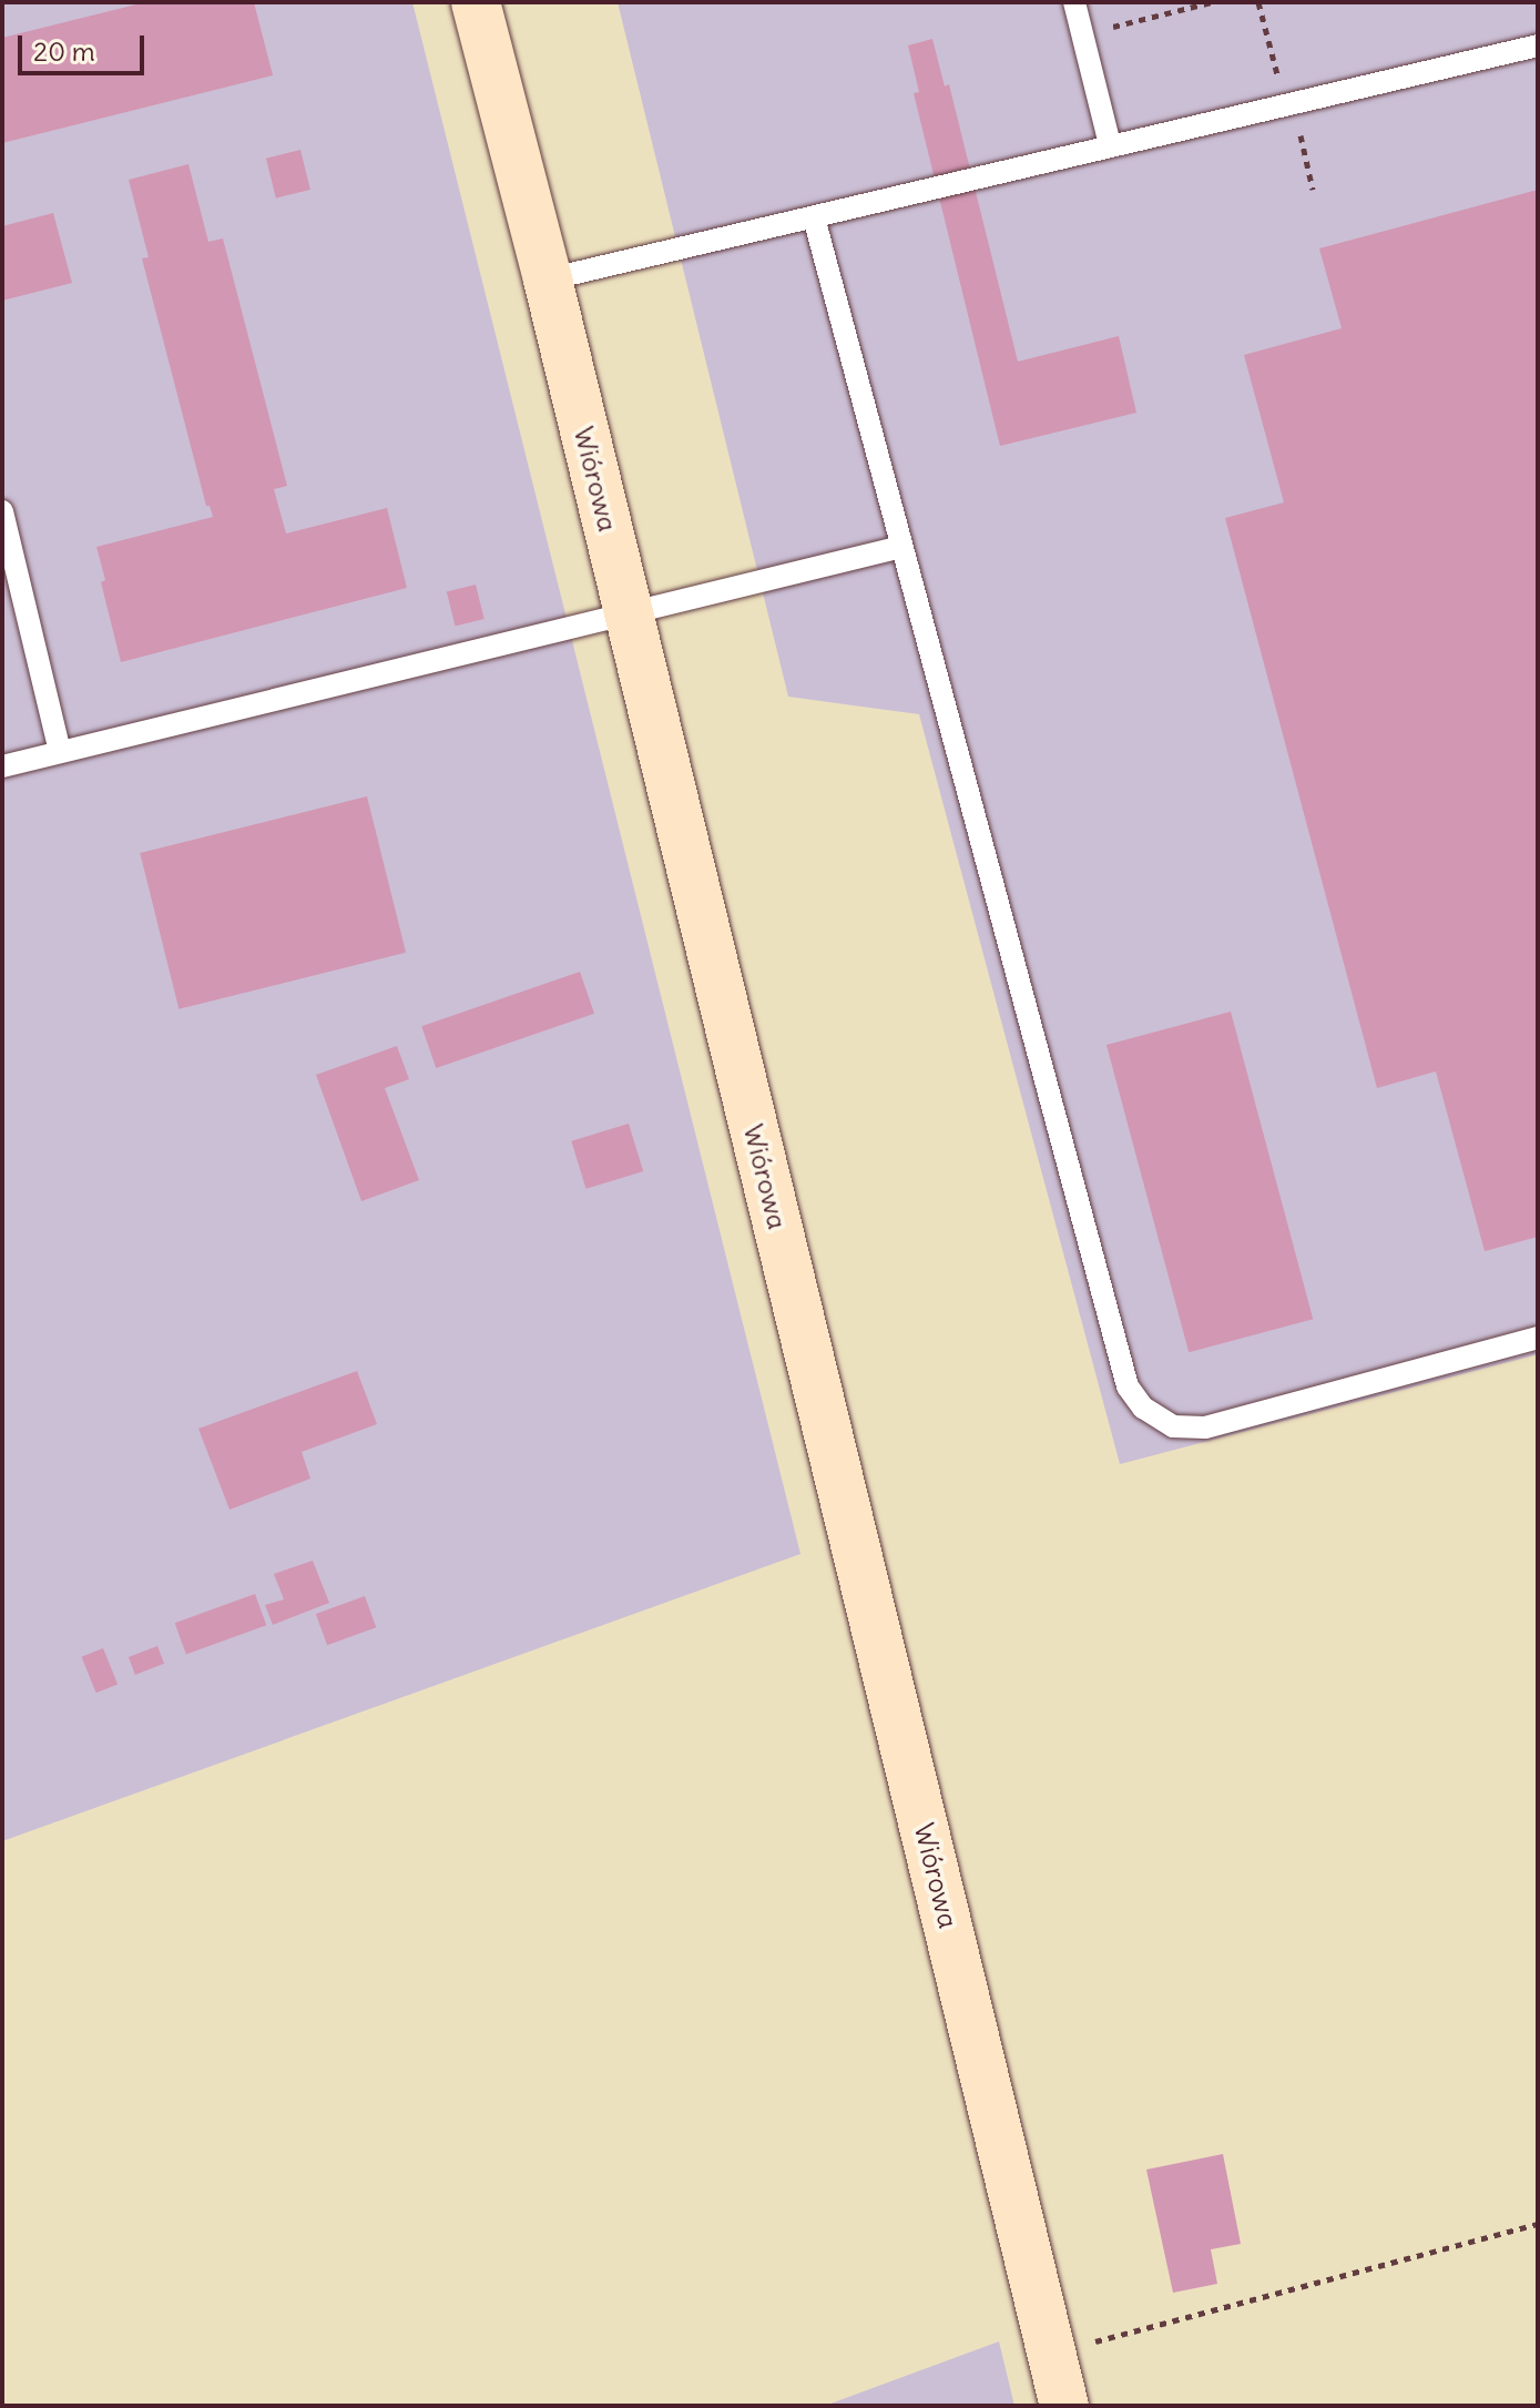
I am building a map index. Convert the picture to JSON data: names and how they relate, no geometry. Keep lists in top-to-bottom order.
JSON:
{
  "streets": {
    "street": ["Wiórowa"]
  },
  "scale_bar": "20 m"
}
